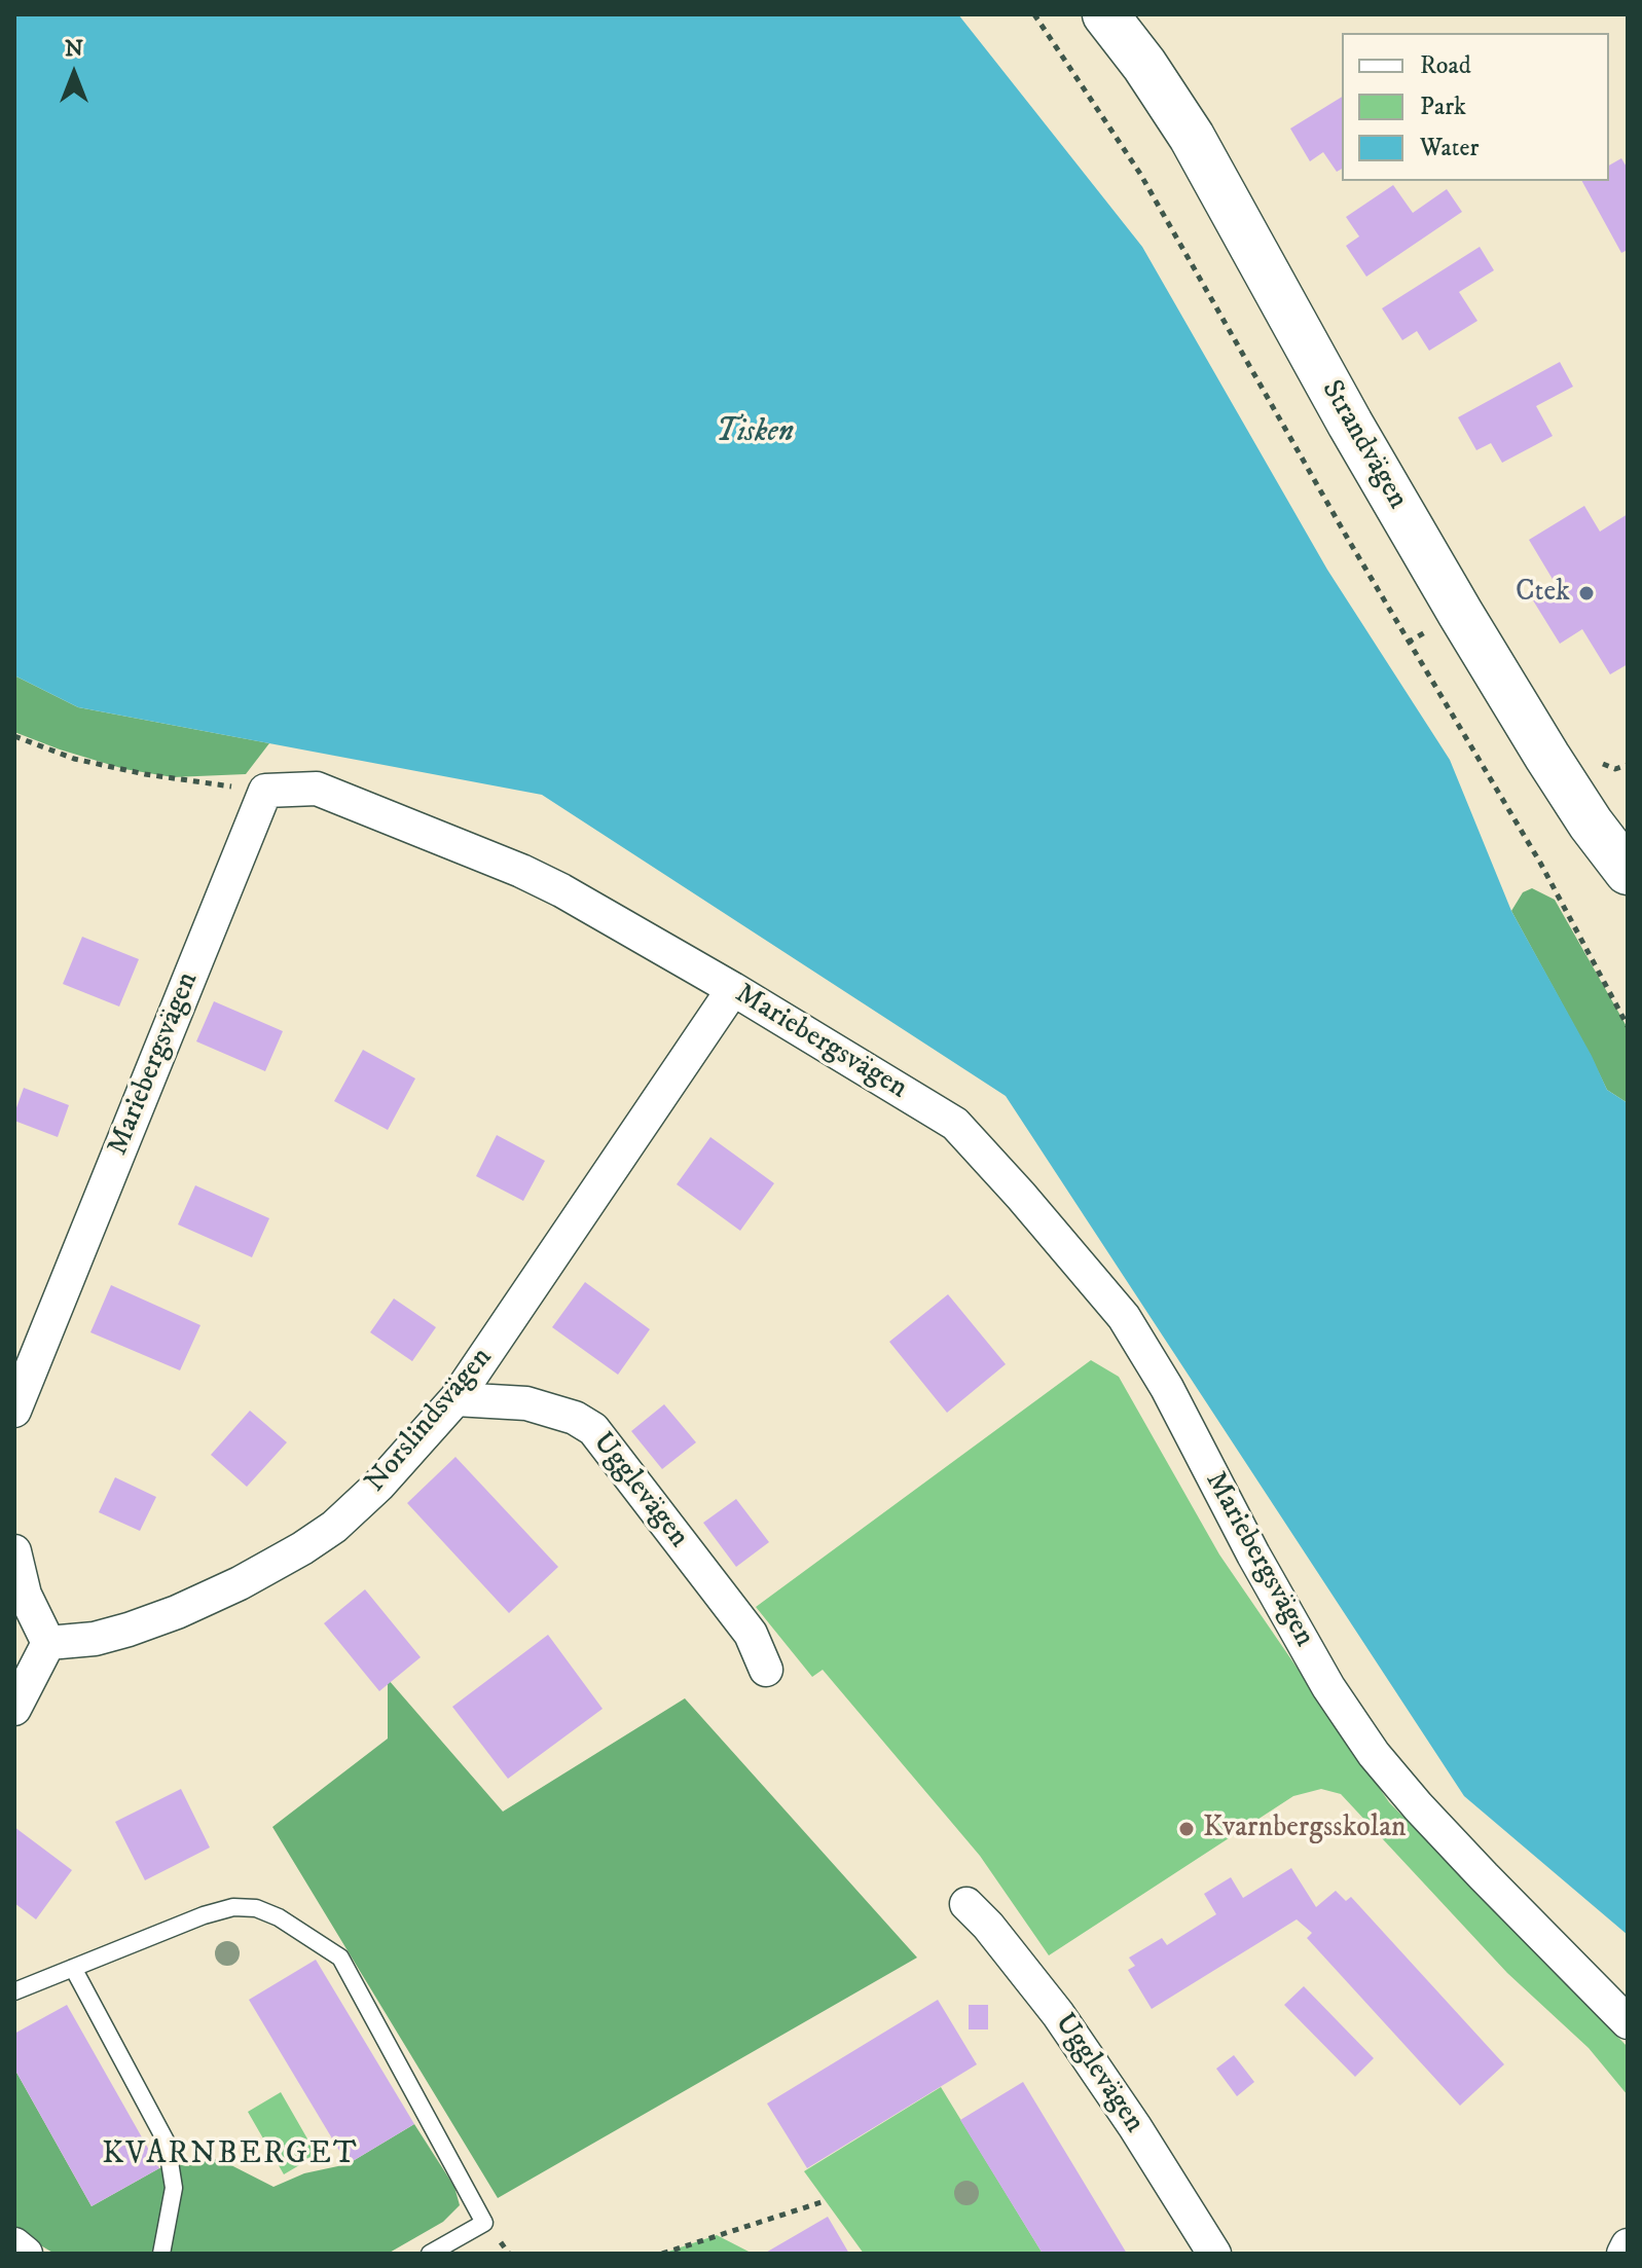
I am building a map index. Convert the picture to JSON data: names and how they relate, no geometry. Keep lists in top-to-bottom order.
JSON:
{
  "streets": {
    "street": [
      "Strandvägen",
      "Mariebergsvägen",
      "Norslindsvägen",
      "Ugglevägen"
    ]
  },
  "crossings": [
    ["Mariebergsvägen", "Norslindsvägen"],
    ["Norslindsvägen", "Ugglevägen"]
  ],
  "districts": ["KVARNBERGET"],
  "water": ["Tisken"],
  "places": ["Ctek", "Kvarnbergsskolan"],
  "legend": ["Road", "Park", "Water"],
  "north": "top"
}
